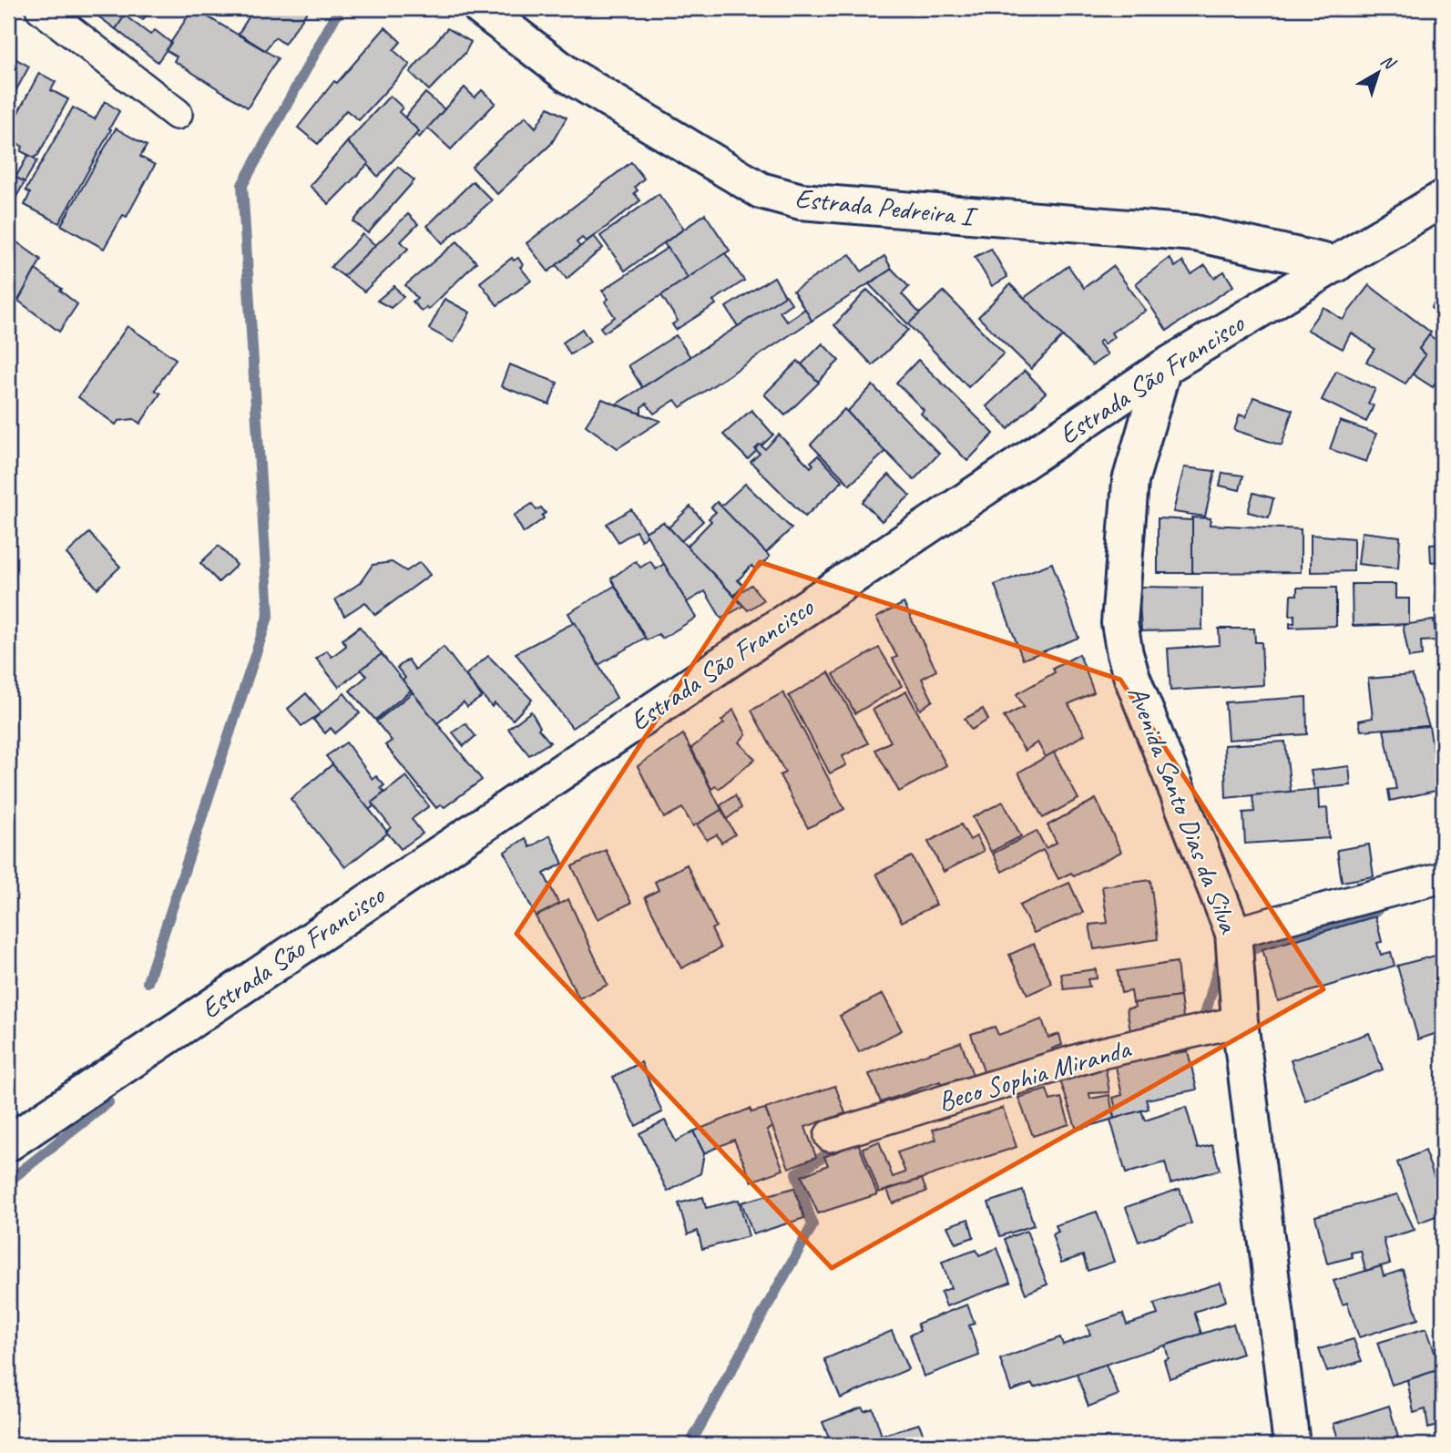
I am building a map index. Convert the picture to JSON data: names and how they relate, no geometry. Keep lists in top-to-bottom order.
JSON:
{
  "streets": {
    "street": [
      "Estrada Pedreira I",
      "Estrada São Francisco",
      "Avenida Santo Dias da Silva",
      "Beco Sophia Miranda"
    ]
  },
  "crossings": [
    ["Estrada Pedreira I", "Estrada São Francisco"],
    ["Estrada São Francisco", "Avenida Santo Dias da Silva"],
    ["Avenida Santo Dias da Silva", "Beco Sophia Miranda"]
  ],
  "north": "top right"
}
